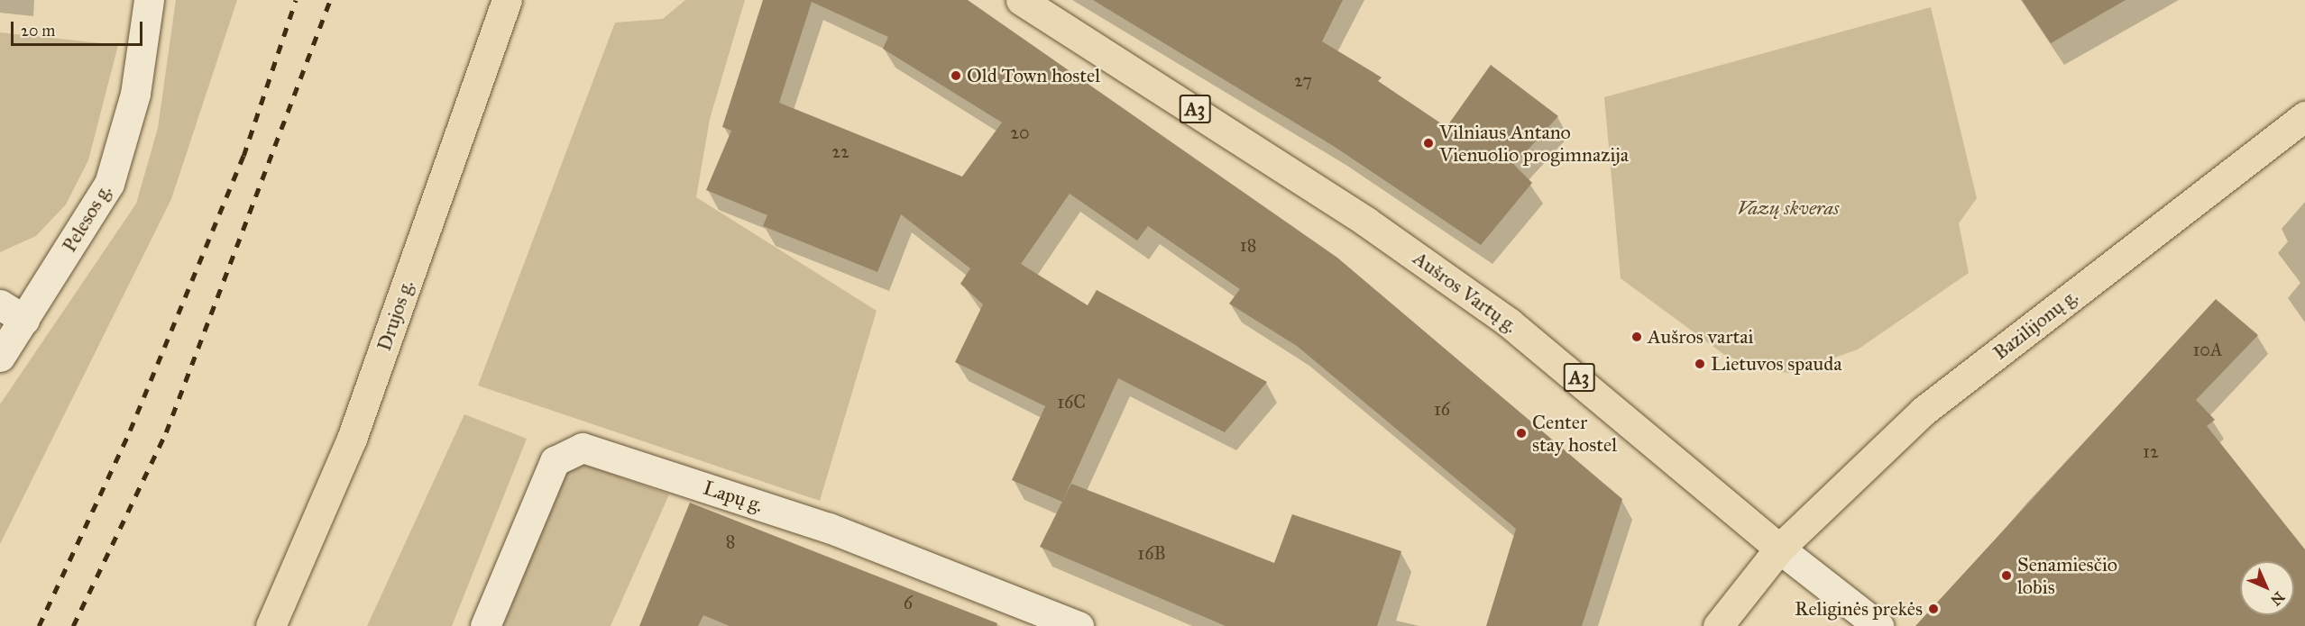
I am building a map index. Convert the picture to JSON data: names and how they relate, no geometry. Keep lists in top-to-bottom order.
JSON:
{
  "streets": {
    "main road": [
      "A3",
      "Aušros Vartų g.",
      "Drujos g.",
      "Bazilijonų g."
    ],
    "street": ["Pelesos g.", "Lapų g."]
  },
  "crossings": [
    ["Aušros Vartų g.", "Bazilijonų g."]
  ],
  "parks": ["Vazų skveras"],
  "places": [
    "Old Town hostel",
    "Vilniaus Antano Vienuolio progimnazija",
    "Aušros vartai",
    "Lietuvos spauda",
    "Center stay hostel",
    "Senamiesčio lobis",
    "Religinės prekės"
  ],
  "house_numbers": [
    "27",
    "20",
    "22",
    "18",
    "10A",
    "16C",
    "16",
    "12",
    "8",
    "16B",
    "6"
  ],
  "scale_bar": "20 m",
  "north": "bottom right"
}
